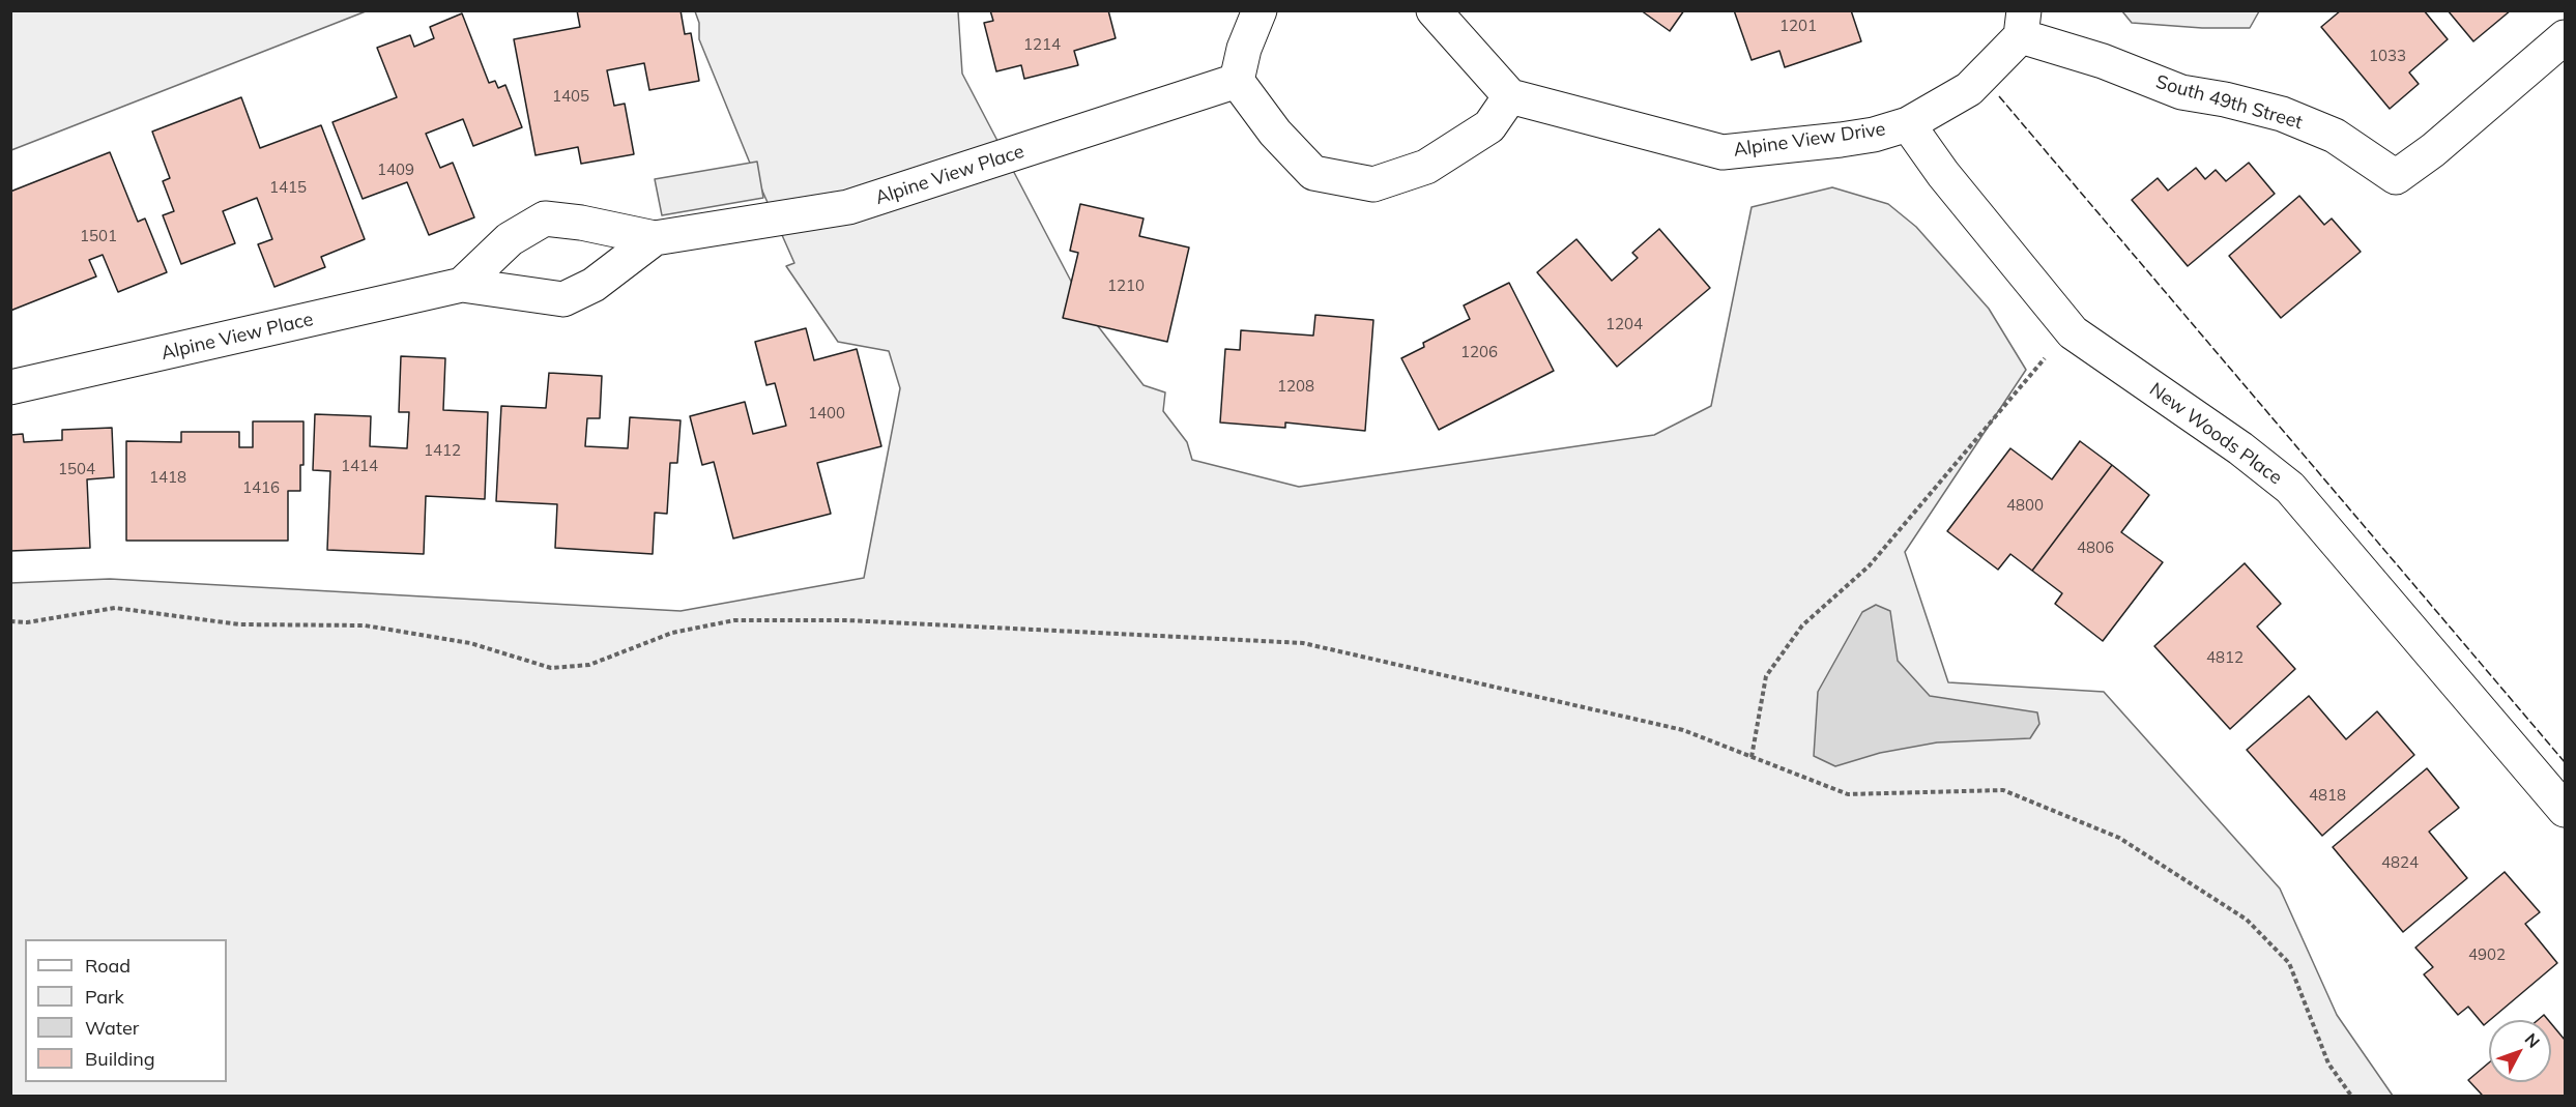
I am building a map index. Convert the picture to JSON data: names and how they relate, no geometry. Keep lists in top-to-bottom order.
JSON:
{
  "streets": {
    "street": [
      "South 49th Street",
      "Alpine View Drive",
      "Alpine View Place",
      "New Woods Place"
    ]
  },
  "crossings": [
    ["South 49th Street", "Alpine View Drive"],
    ["Alpine View Drive", "New Woods Place"]
  ],
  "house_numbers": [
    "1201",
    "1214",
    "1033",
    "1405",
    "1409",
    "1415",
    "1501",
    "1210",
    "1204",
    "1206",
    "1208",
    "1400",
    "1412",
    "1414",
    "1504",
    "1418",
    "1416",
    "4800",
    "4806",
    "4812",
    "4818",
    "4824",
    "4902"
  ],
  "legend": [
    "Road",
    "Park",
    "Water",
    "Building"
  ],
  "north": "top right"
}
